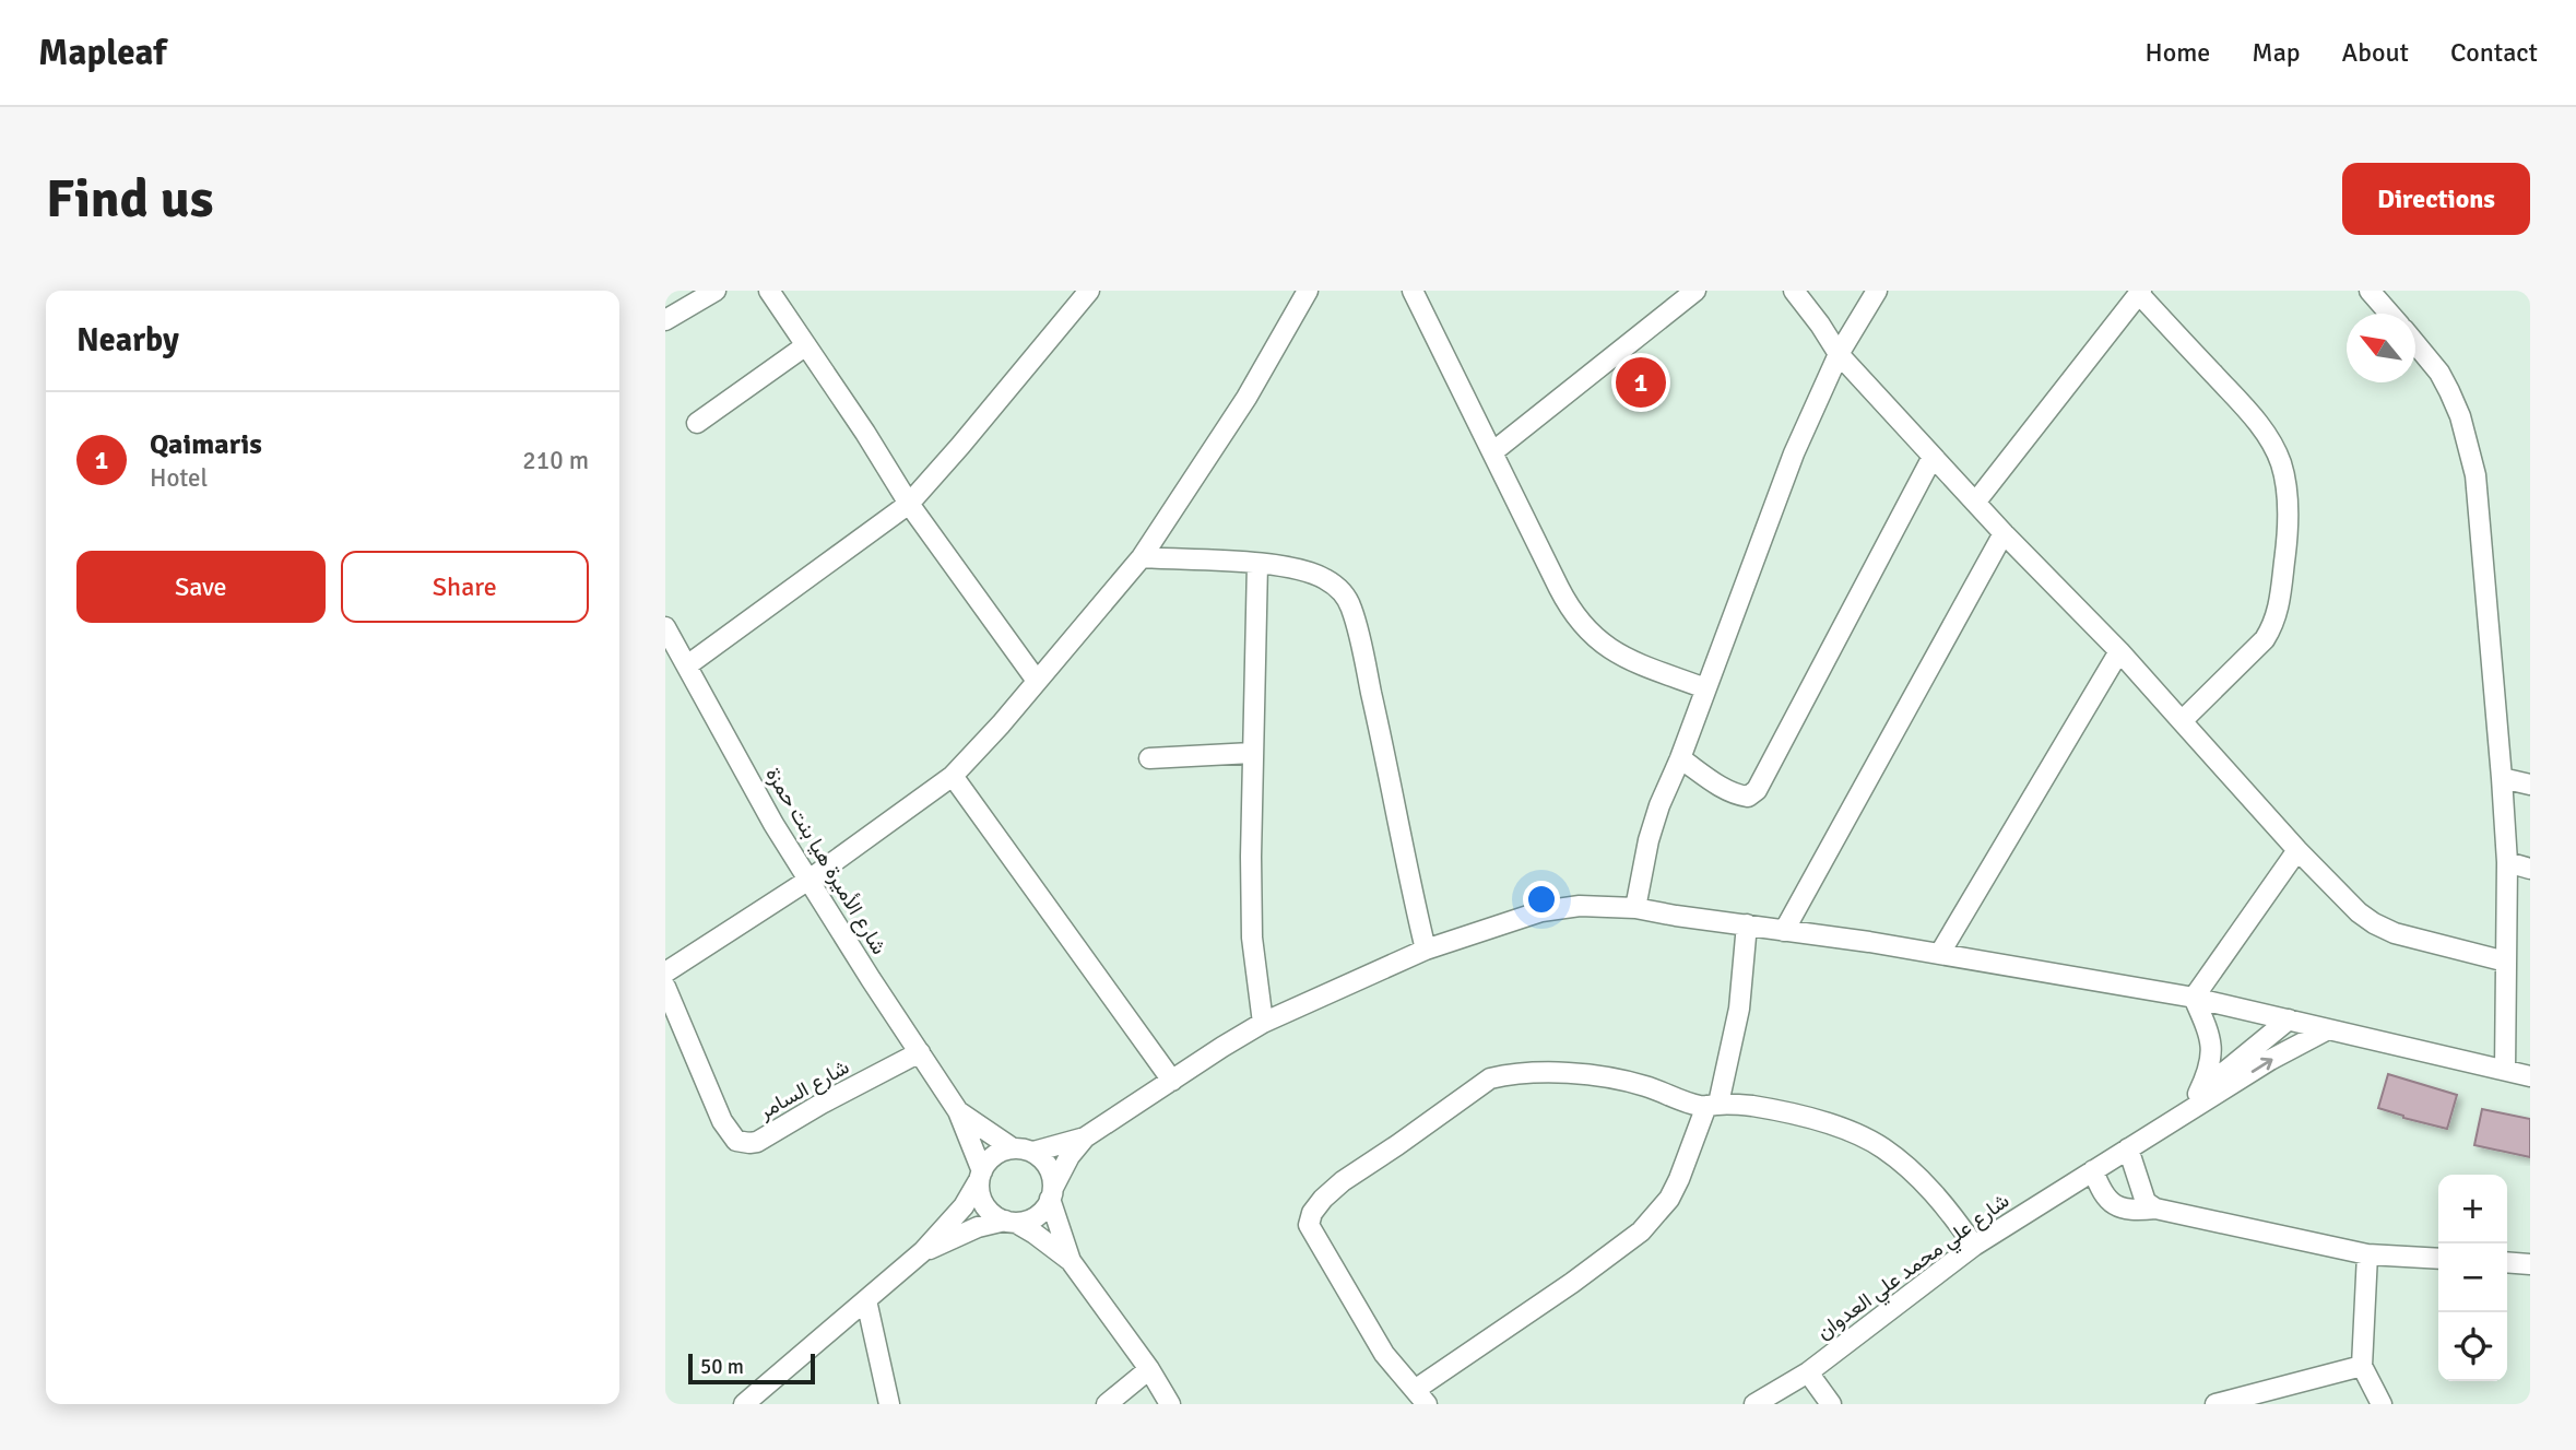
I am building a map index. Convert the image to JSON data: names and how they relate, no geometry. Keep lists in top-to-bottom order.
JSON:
{
  "streets": {
    "street": ["شارع الأميرة هيا بنت حمزة", "شارع السامر", "شارع علي محمد علي العدوان"]
  },
  "crossings": [
    ["شارع الأميرة هيا بنت حمزة", "شارع السامر"]
  ],
  "scale_bar": "50 m",
  "north": "top left",
  "page": {
    "header": "Mapleaf",
    "nav": [
      "Home",
      "Map",
      "About",
      "Contact"
    ],
    "buttons": [
      "Directions",
      ["Save", "Share"]
    ],
    "title": "Find us",
    "heading": "Nearby",
    "pins": "1",
    "list": [
      {
        "mark": "1",
        "name": "Qaimaris",
        "note": "Hotel",
        "value": "210 m"
      }
    ],
    "map_buttons": ["+", "−"],
    "scale": "50 m"
  }
}
